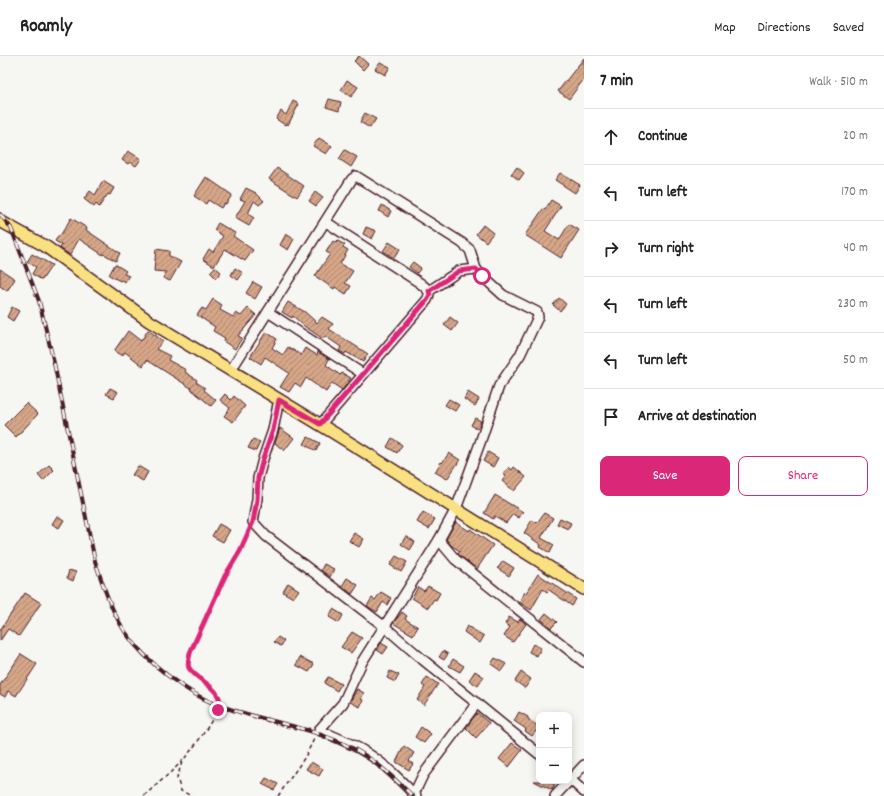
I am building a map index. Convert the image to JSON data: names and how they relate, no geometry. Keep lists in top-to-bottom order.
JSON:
{
  "page": {
    "header": "Roamly",
    "nav": ["Map", "Directions", "Saved"],
    "heading": ["7 min", "Walk · 510 m"],
    "list": [
      ["Continue", "20 m"],
      ["Turn left", "170 m"],
      ["Turn right", "40 m"],
      ["Turn left", "230 m"],
      ["Turn left", "50 m"],
      "Arrive at destination"
    ],
    "buttons": ["Save", "Share"],
    "map_buttons": ["+", "−"]
  }
}
